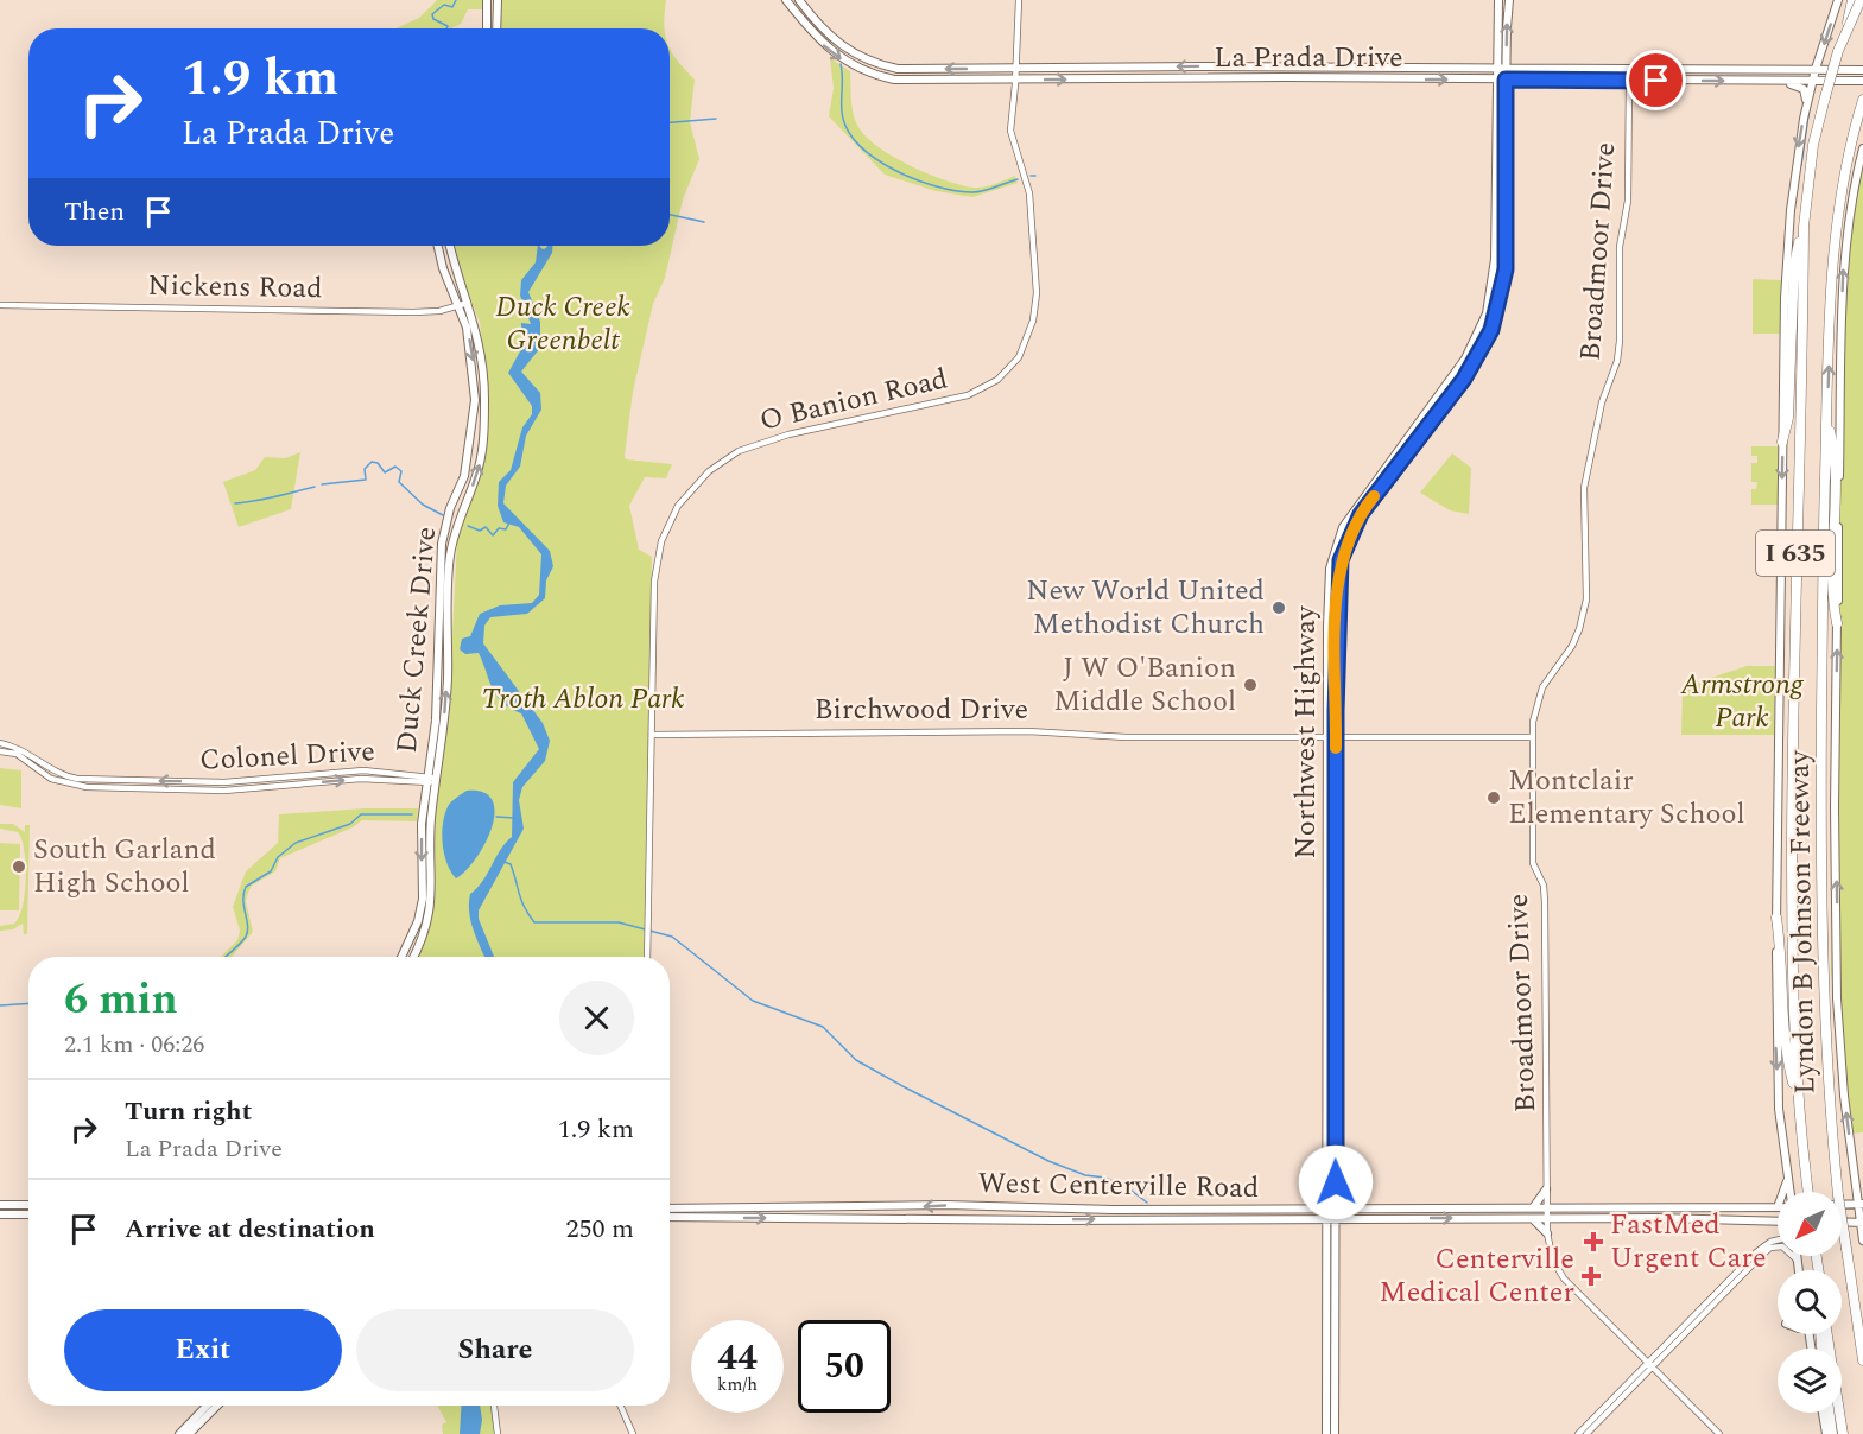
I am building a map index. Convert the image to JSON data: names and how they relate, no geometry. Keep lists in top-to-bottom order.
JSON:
{
  "streets": {
    "highway": ["I 635", "Lyndon B Johnson Freeway"],
    "main road": [
      "La Prada Drive",
      "Duck Creek Drive",
      "Northwest Highway",
      "West Centerville Road"
    ],
    "street": [
      "Broadmoor Drive",
      "Nickens Road",
      "O Banion Road",
      "Birchwood Drive",
      "Colonel Drive"
    ]
  },
  "crossings": [
    ["La Prada Drive", "Broadmoor Drive"],
    ["La Prada Drive", "O Banion Road"],
    ["La Prada Drive", "Northwest Highway"],
    ["La Prada Drive", "Lyndon B Johnson Freeway"],
    ["Broadmoor Drive", "Birchwood Drive"],
    ["Broadmoor Drive", "West Centerville Road"],
    ["Nickens Road", "Duck Creek Drive"],
    ["O Banion Road", "Birchwood Drive"],
    ["Duck Creek Drive", "Colonel Drive"],
    ["Birchwood Drive", "Northwest Highway"],
    ["Northwest Highway", "West Centerville Road"]
  ],
  "parks": ["Duck Creek Greenbelt", "Armstrong Park", "Troth Ablon Park"],
  "places": {
    "other": [
      "New World United Methodist Church",
      "J W O'Banion Middle School",
      "Montclair Elementary School",
      "South Garland High School"
    ],
    "health": ["FastMed Urgent Care", "Centerville Medical Center"]
  },
  "north": "bottom left",
  "page": {
    "turn": ["1.9 km", "La Prada Drive"],
    "then": "Then",
    "heading": ["6 min", "2.1 km · 06:26"],
    "list": [
      {
        "name": "Turn right",
        "note": "La Prada Drive",
        "value": "1.9 km"
      },
      {
        "name": "Arrive at destination",
        "value": "250 m"
      }
    ],
    "buttons": ["Exit", "Share"],
    "speed": "44 km/h",
    "limit": "50"
  }
}
